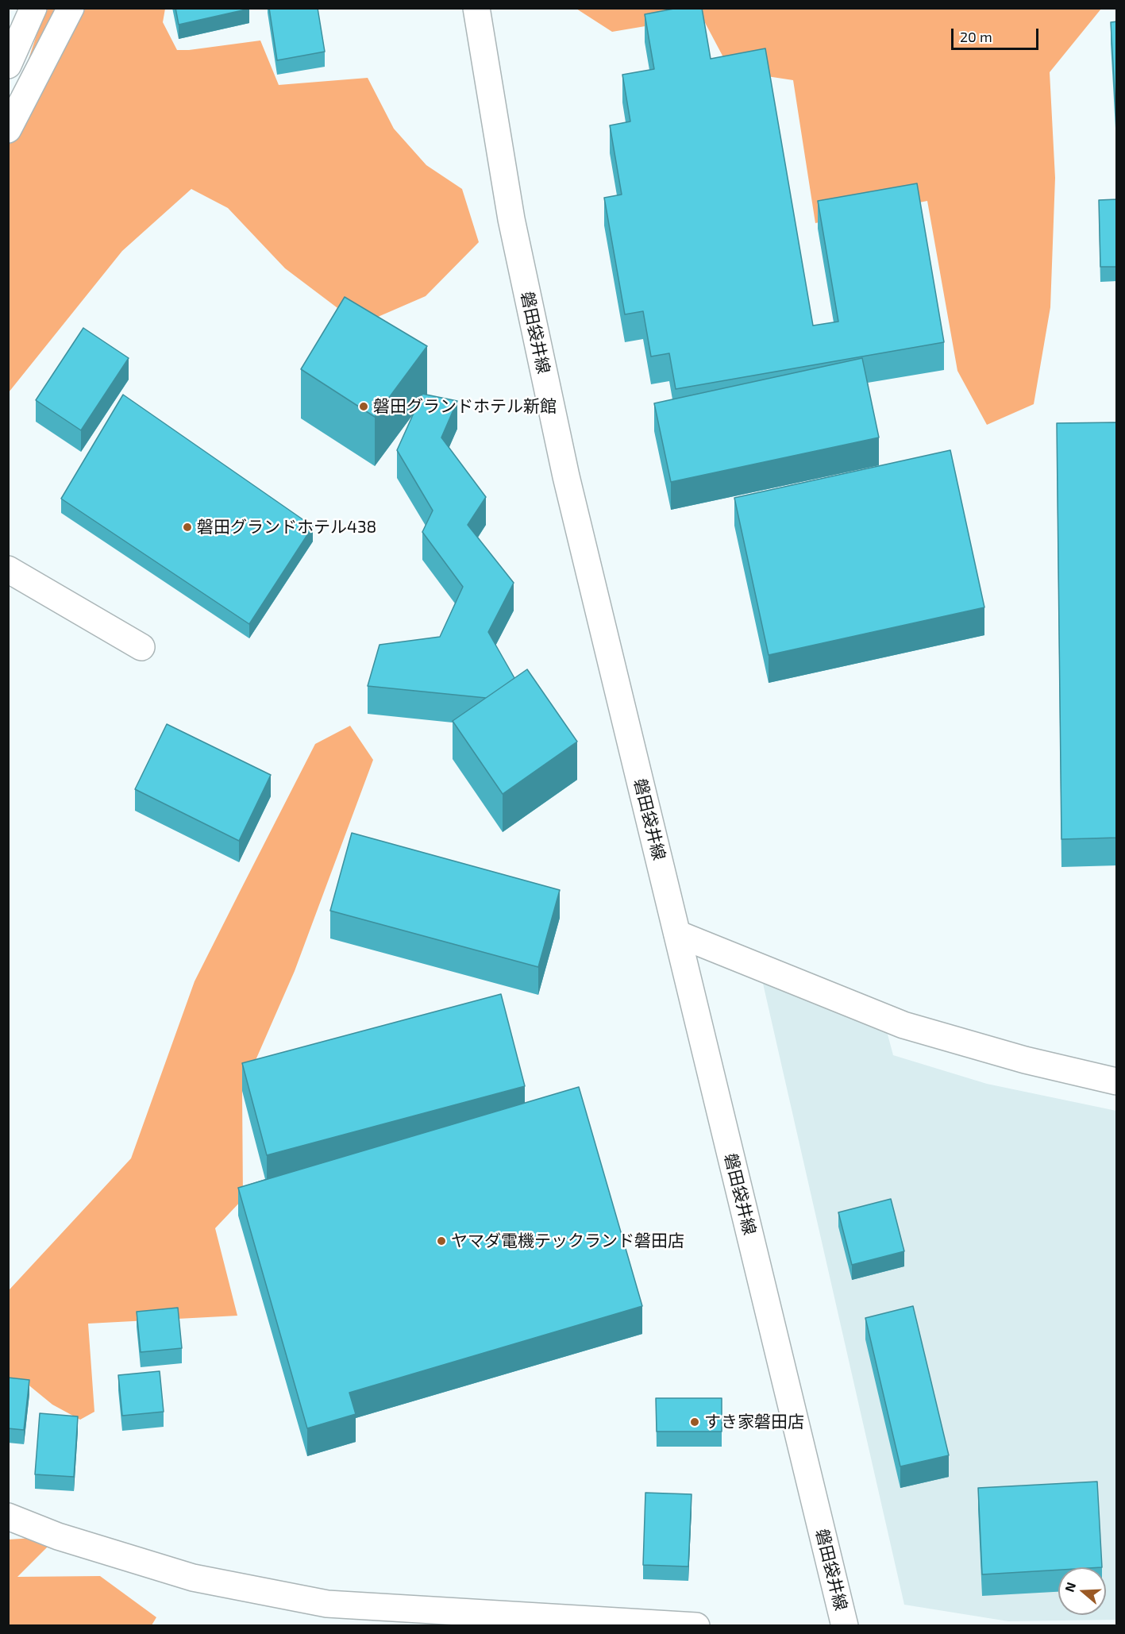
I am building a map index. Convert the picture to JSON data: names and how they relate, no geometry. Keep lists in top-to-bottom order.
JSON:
{
  "streets": {
    "main road": ["磐田袋井線"]
  },
  "places": [
    "磐田グランドホテル新館",
    "磐田グランドホテル438",
    "ヤマダ電機テックランド磐田店",
    "すき家磐田店"
  ],
  "scale_bar": "20 m",
  "north": "left"
}
